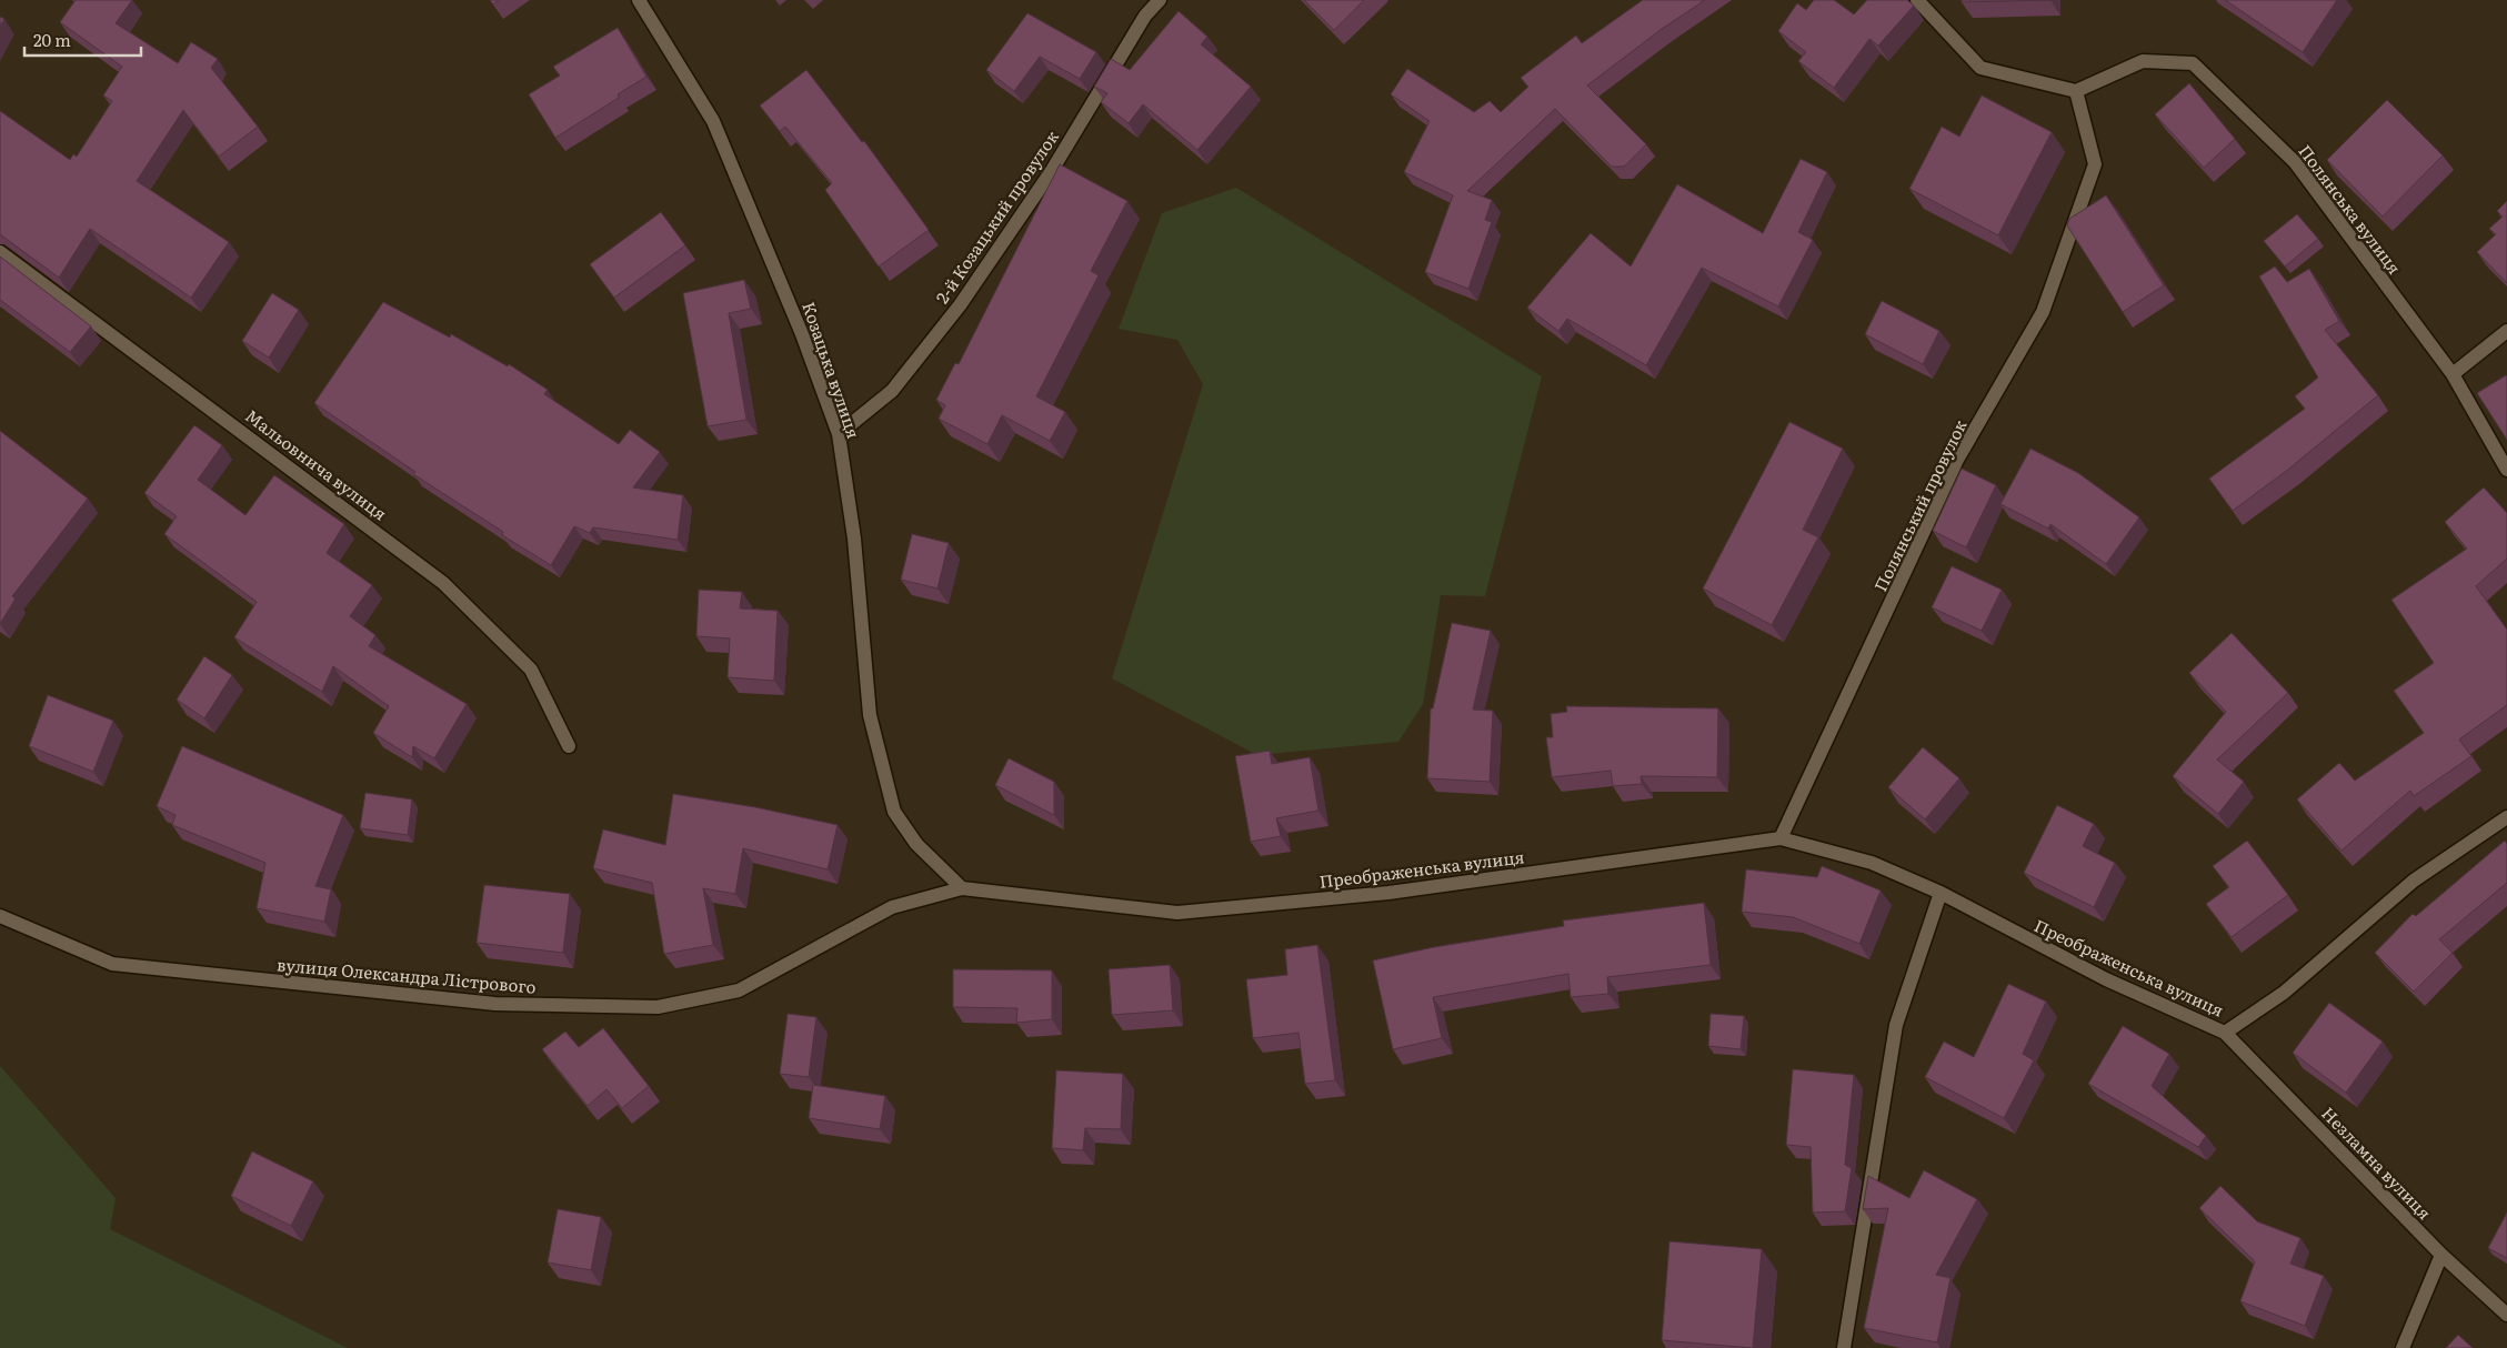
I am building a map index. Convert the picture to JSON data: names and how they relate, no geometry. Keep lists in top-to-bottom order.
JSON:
{
  "streets": {
    "street": [
      "Полянська вулиця",
      "2-й Козацький провулок",
      "Козацька вулиця",
      "Мальовнича вулиця",
      "Полянський провулок",
      "Преображенська вулиця",
      "вулиця Олександра Лістрового",
      "Незламна вулиця"
    ]
  },
  "crossings": [
    ["Полянська вулиця", "Полянський провулок"],
    ["2-й Козацький провулок", "Козацька вулиця"],
    ["Козацька вулиця", "Преображенська вулиця"],
    ["Козацька вулиця", "вулиця Олександра Лістрового"],
    ["Полянський провулок", "Преображенська вулиця"],
    ["Преображенська вулиця", "вулиця Олександра Лістрового"],
    ["Преображенська вулиця", "Незламна вулиця"]
  ],
  "scale_bar": "20 m"
}
